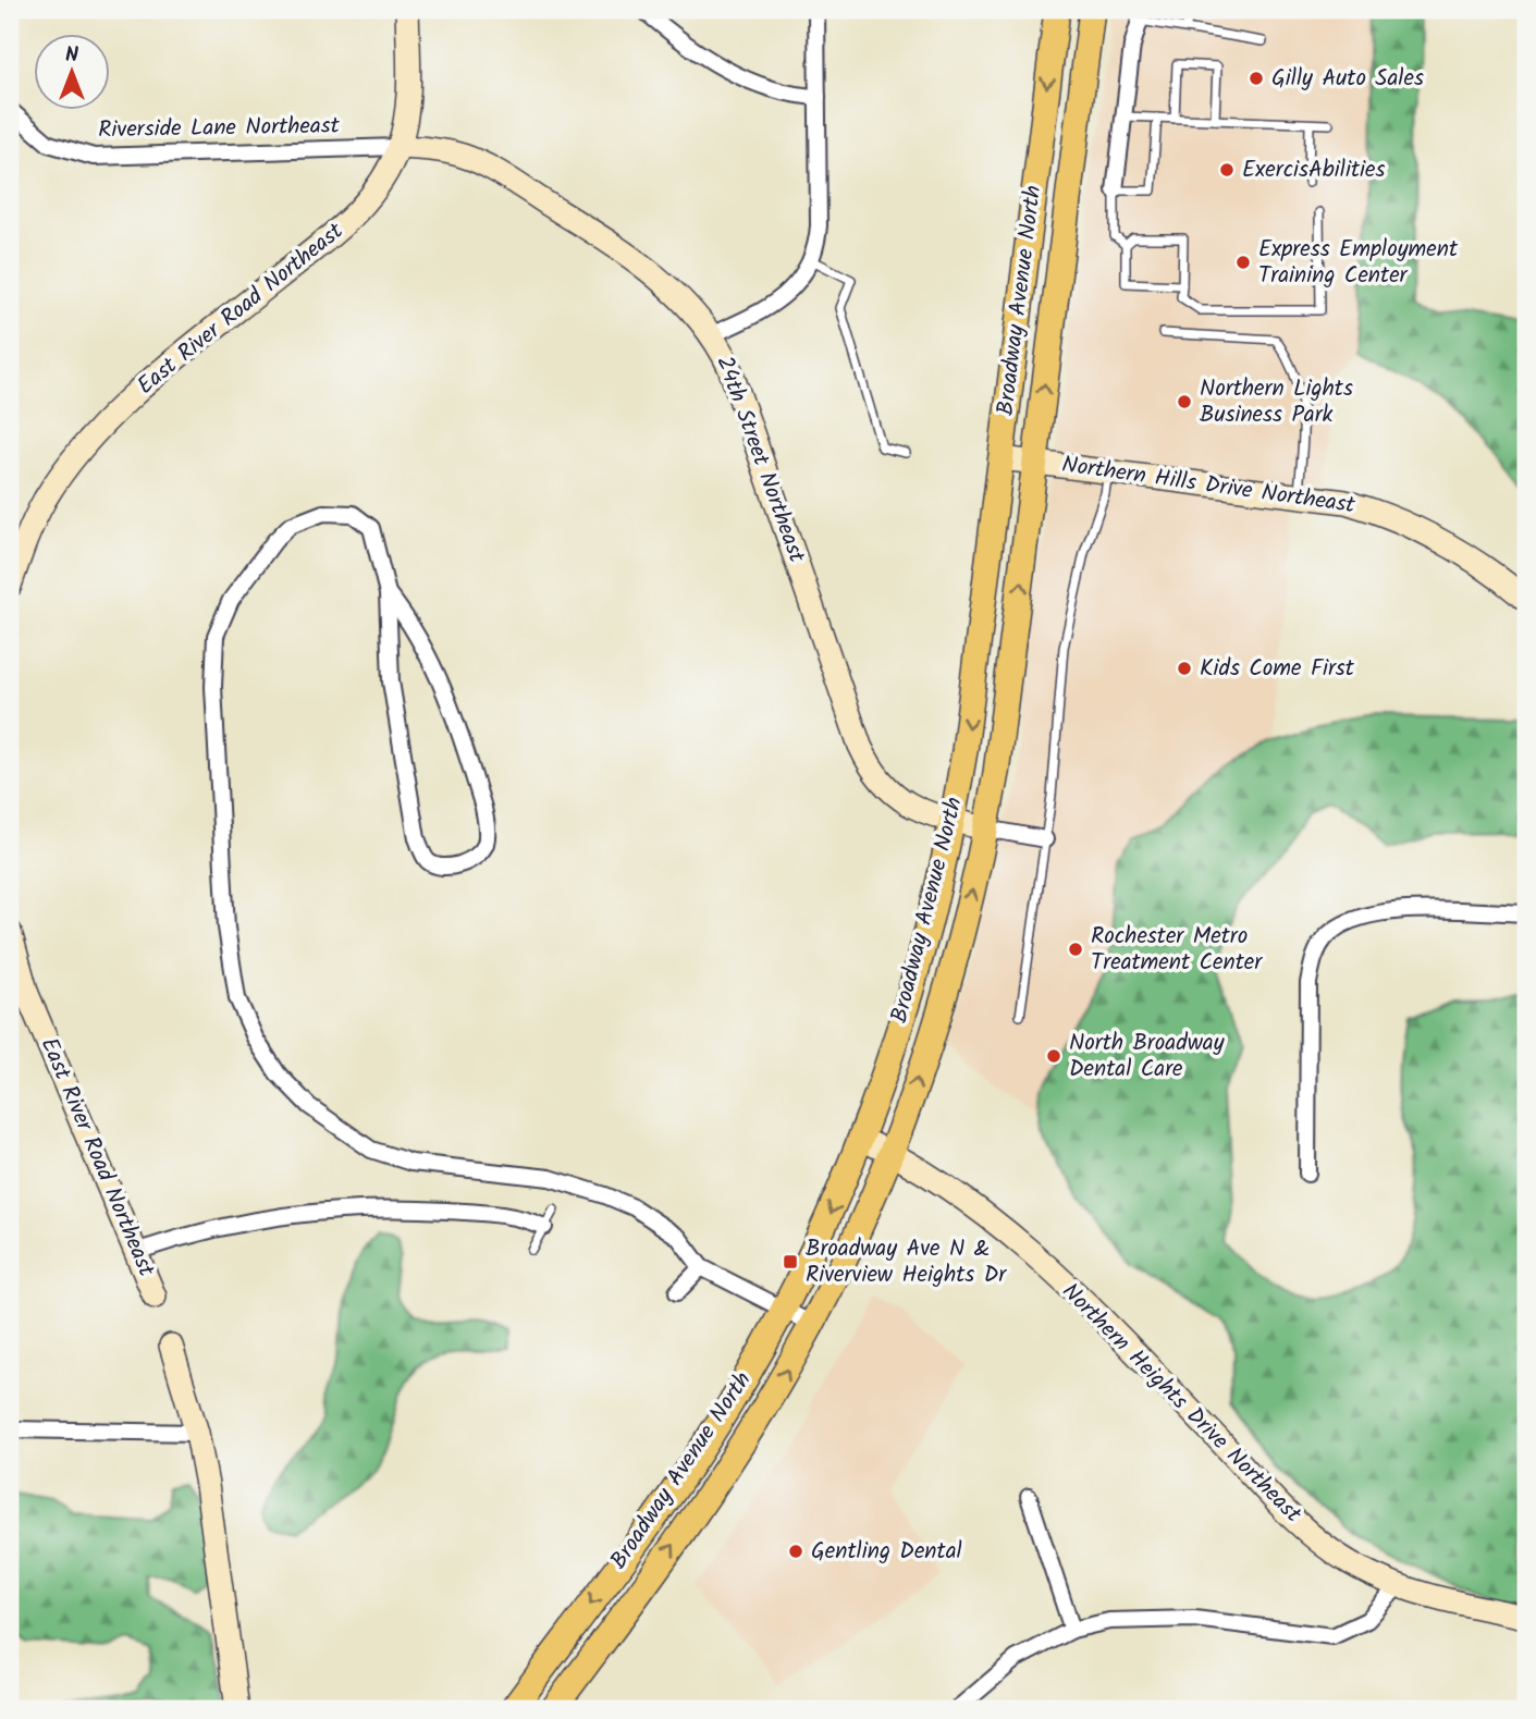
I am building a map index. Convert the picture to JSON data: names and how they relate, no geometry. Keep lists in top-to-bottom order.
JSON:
{
  "streets": {
    "main road": ["Broadway Avenue North"],
    "street": [
      "Riverside Lane Northeast",
      "East River Road Northeast",
      "24th Street Northeast",
      "Northern Hills Drive Northeast",
      "Northern Heights Drive Northeast"
    ]
  },
  "crossings": [
    ["Riverside Lane Northeast", "East River Road Northeast"],
    ["Riverside Lane Northeast", "24th Street Northeast"],
    ["Broadway Avenue North", "24th Street Northeast"],
    ["Broadway Avenue North", "Northern Hills Drive Northeast"],
    ["Broadway Avenue North", "Northern Heights Drive Northeast"],
    ["East River Road Northeast", "24th Street Northeast"]
  ],
  "places": {
    "other": [
      "Gilly Auto Sales",
      "ExercisAbilities",
      "Express Employment Training Center",
      "Northern Lights Business Park",
      "Kids Come First",
      "Rochester Metro Treatment Center",
      "North Broadway Dental Care",
      "Gentling Dental"
    ],
    "transit": ["Broadway Ave N & Riverview Heights Dr"]
  },
  "north": "top"
}
